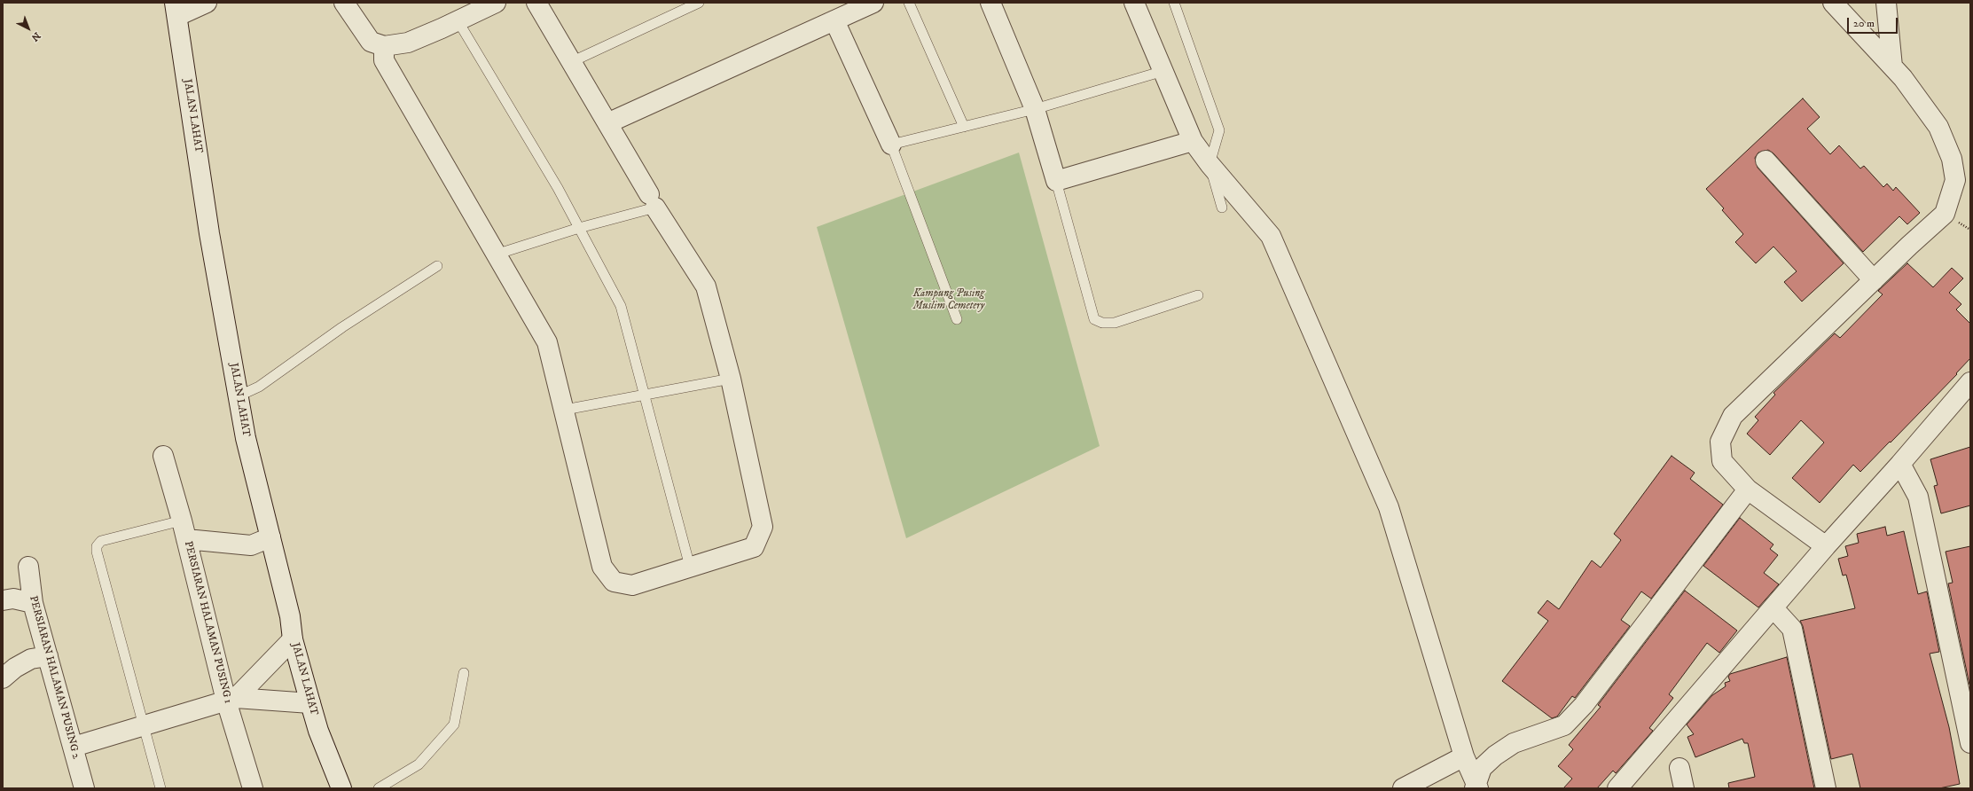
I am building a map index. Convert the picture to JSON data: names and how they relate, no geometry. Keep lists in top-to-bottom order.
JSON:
{
  "streets": {
    "street": ["JALAN LAHAT", "PERSIARAN HALAMAN PUSING 1", "PERSIARAN HALAMAN PUSING 2"]
  },
  "parks": ["Kampung Pusing Muslim Cemetery"],
  "scale_bar": "20 m",
  "north": "bottom right"
}
